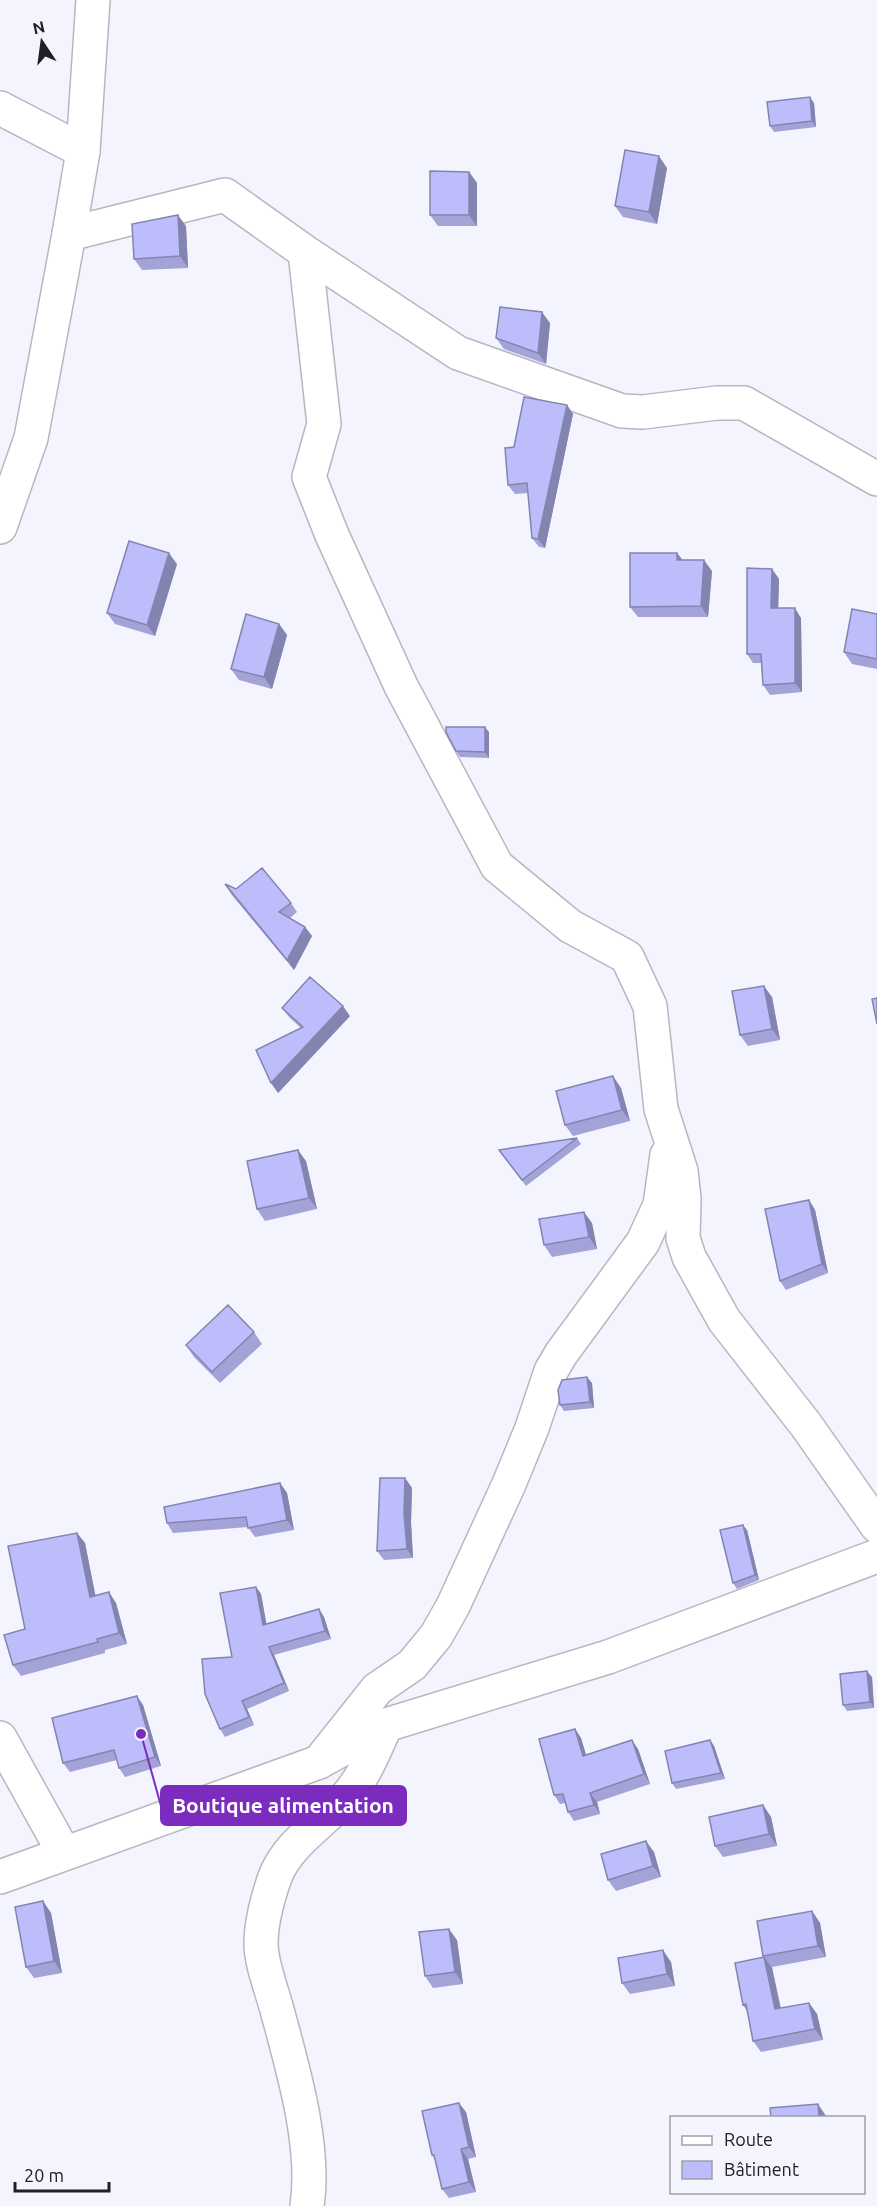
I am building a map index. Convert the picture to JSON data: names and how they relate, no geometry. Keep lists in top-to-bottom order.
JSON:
{
  "places": ["Boutique alimentation"],
  "legend": ["Route", "Bâtiment"],
  "scale_bar": "20 m",
  "north": "top"
}
